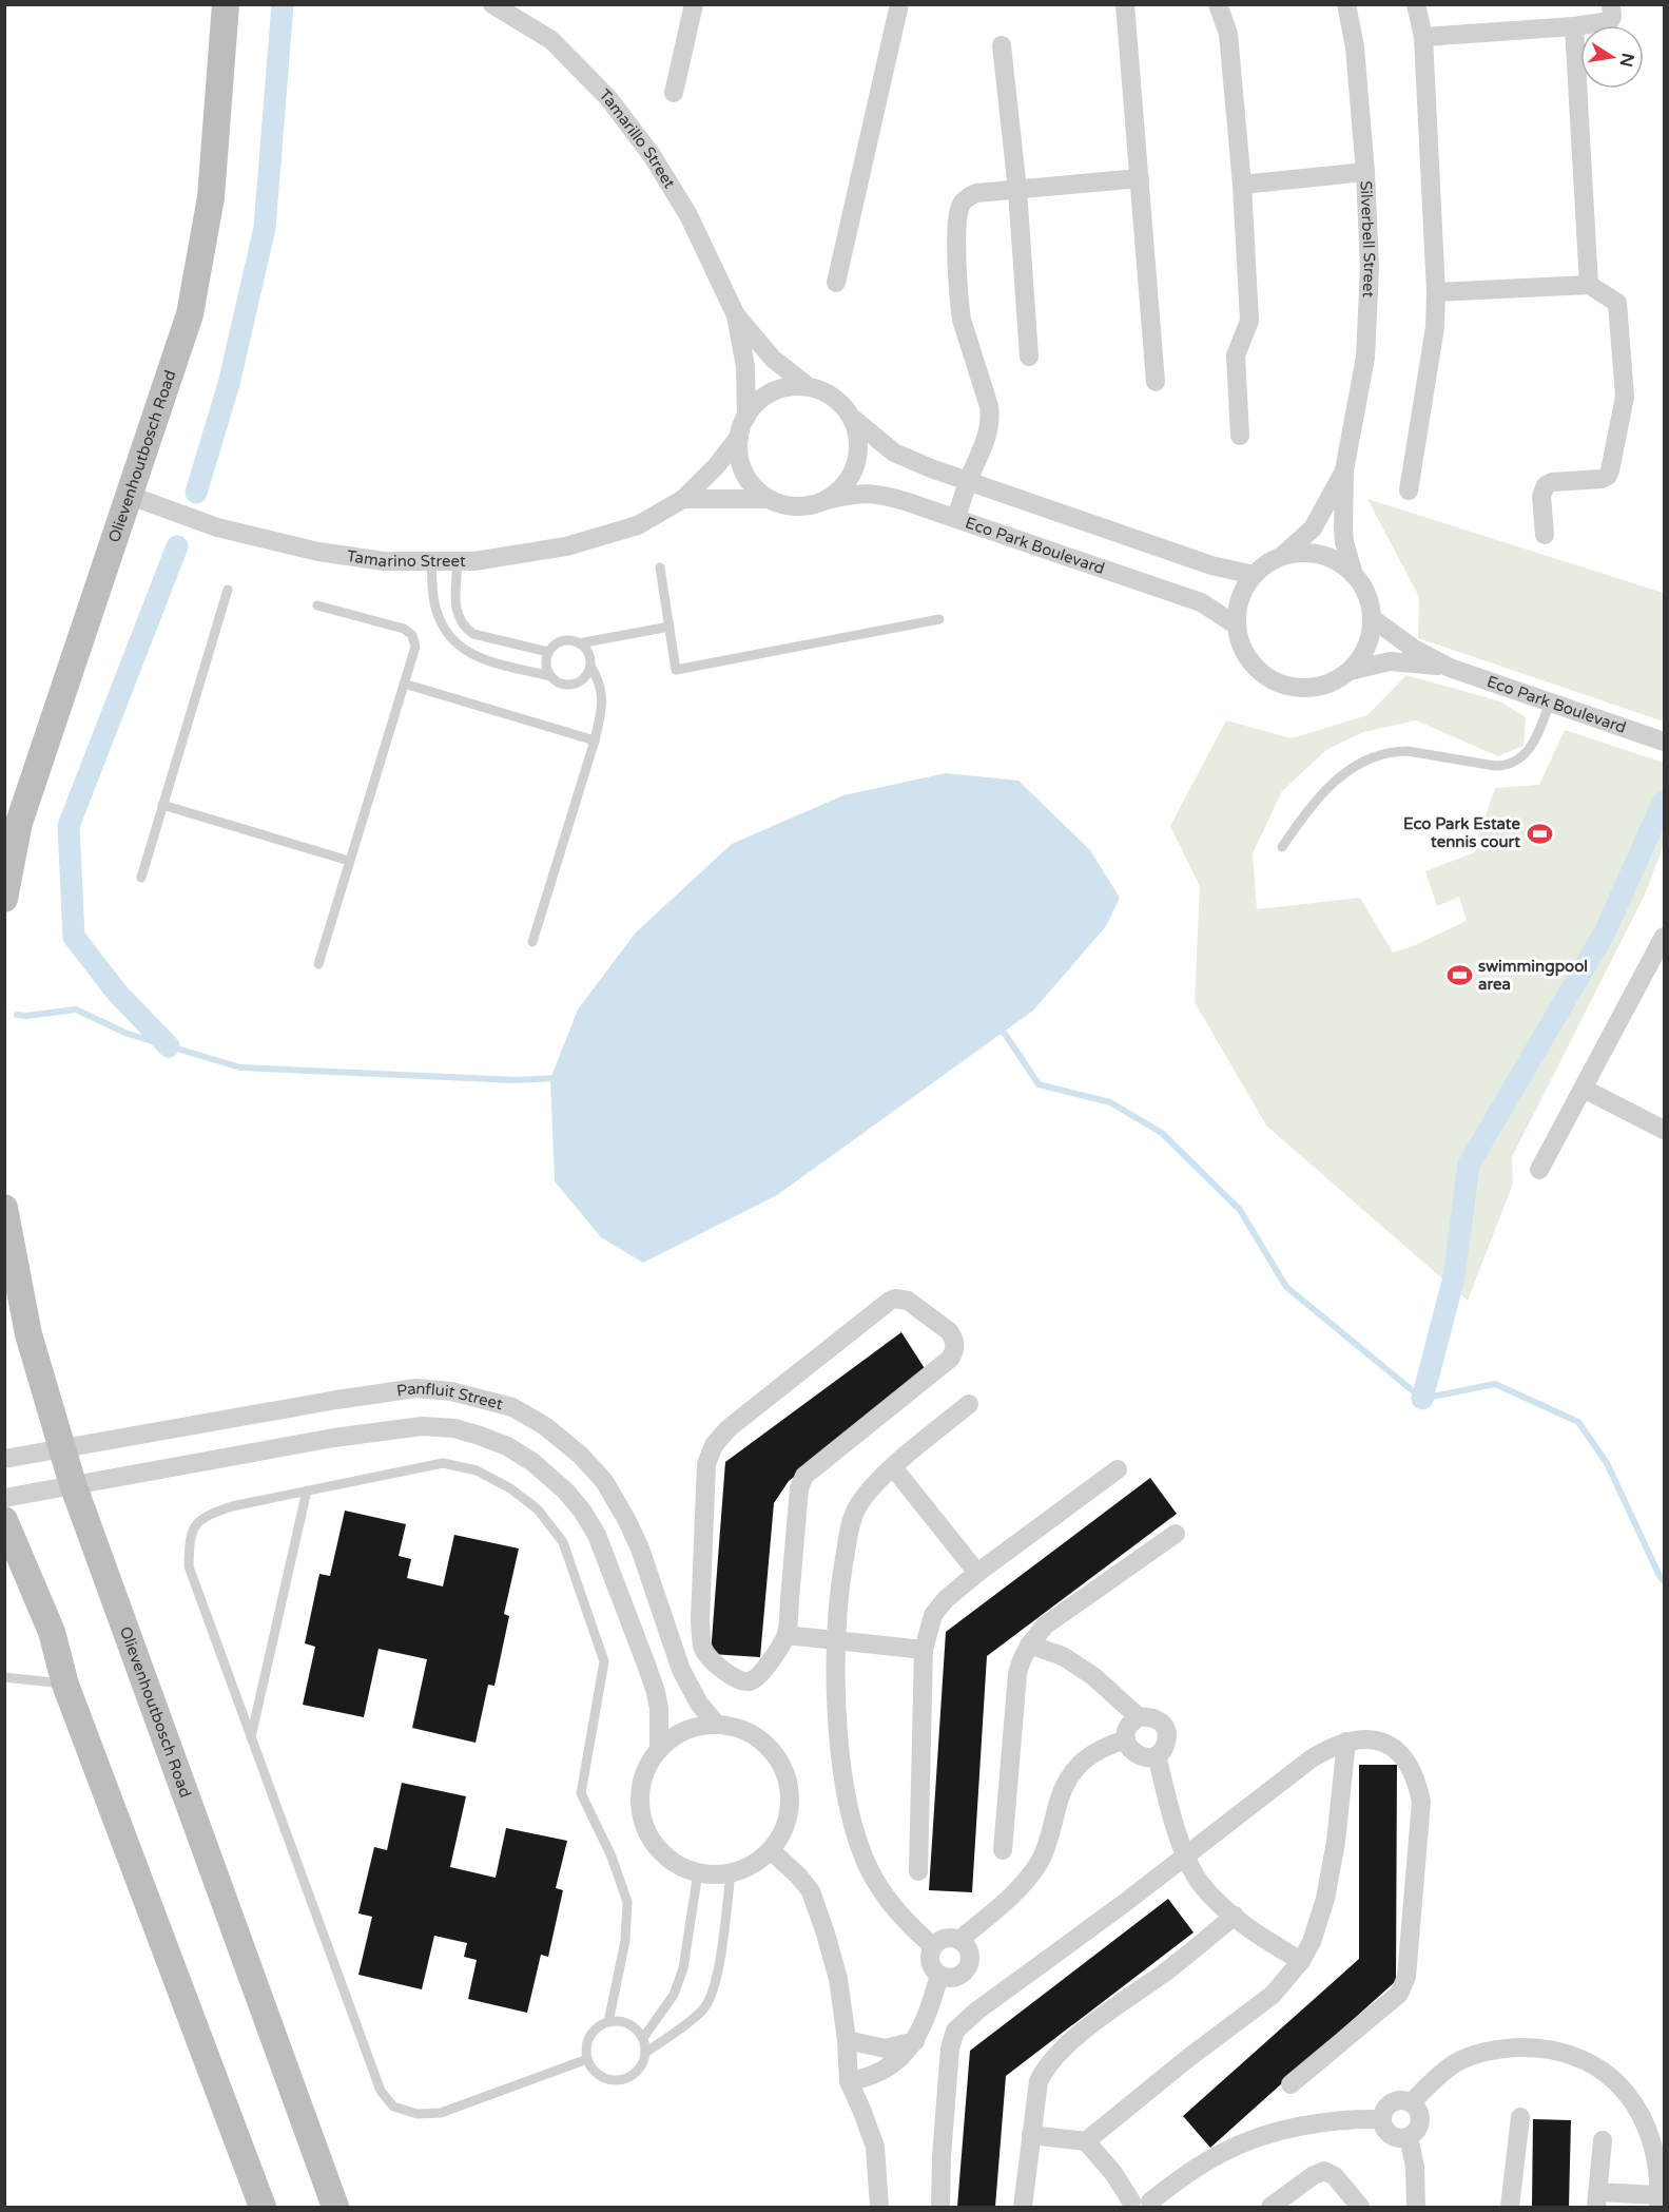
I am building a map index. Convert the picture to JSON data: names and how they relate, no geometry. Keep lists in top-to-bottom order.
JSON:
{
  "streets": {
    "main road": ["Olievenhoutbosch Road"],
    "street": [
      "Tamarillo Street",
      "Silverbell Street",
      "Eco Park Boulevard",
      "Tamarino Street",
      "Panfluit Street"
    ]
  },
  "crossings": [
    ["Tamarillo Street", "Eco Park Boulevard"],
    ["Tamarillo Street", "Tamarino Street"],
    ["Silverbell Street", "Eco Park Boulevard"],
    ["Olievenhoutbosch Road", "Tamarino Street"],
    ["Olievenhoutbosch Road", "Panfluit Street"],
    ["Eco Park Boulevard", "Tamarino Street"]
  ],
  "places": {
    "sports": ["Eco Park Estate tennis court", "swimmingpool area"]
  },
  "north": "right"
}
